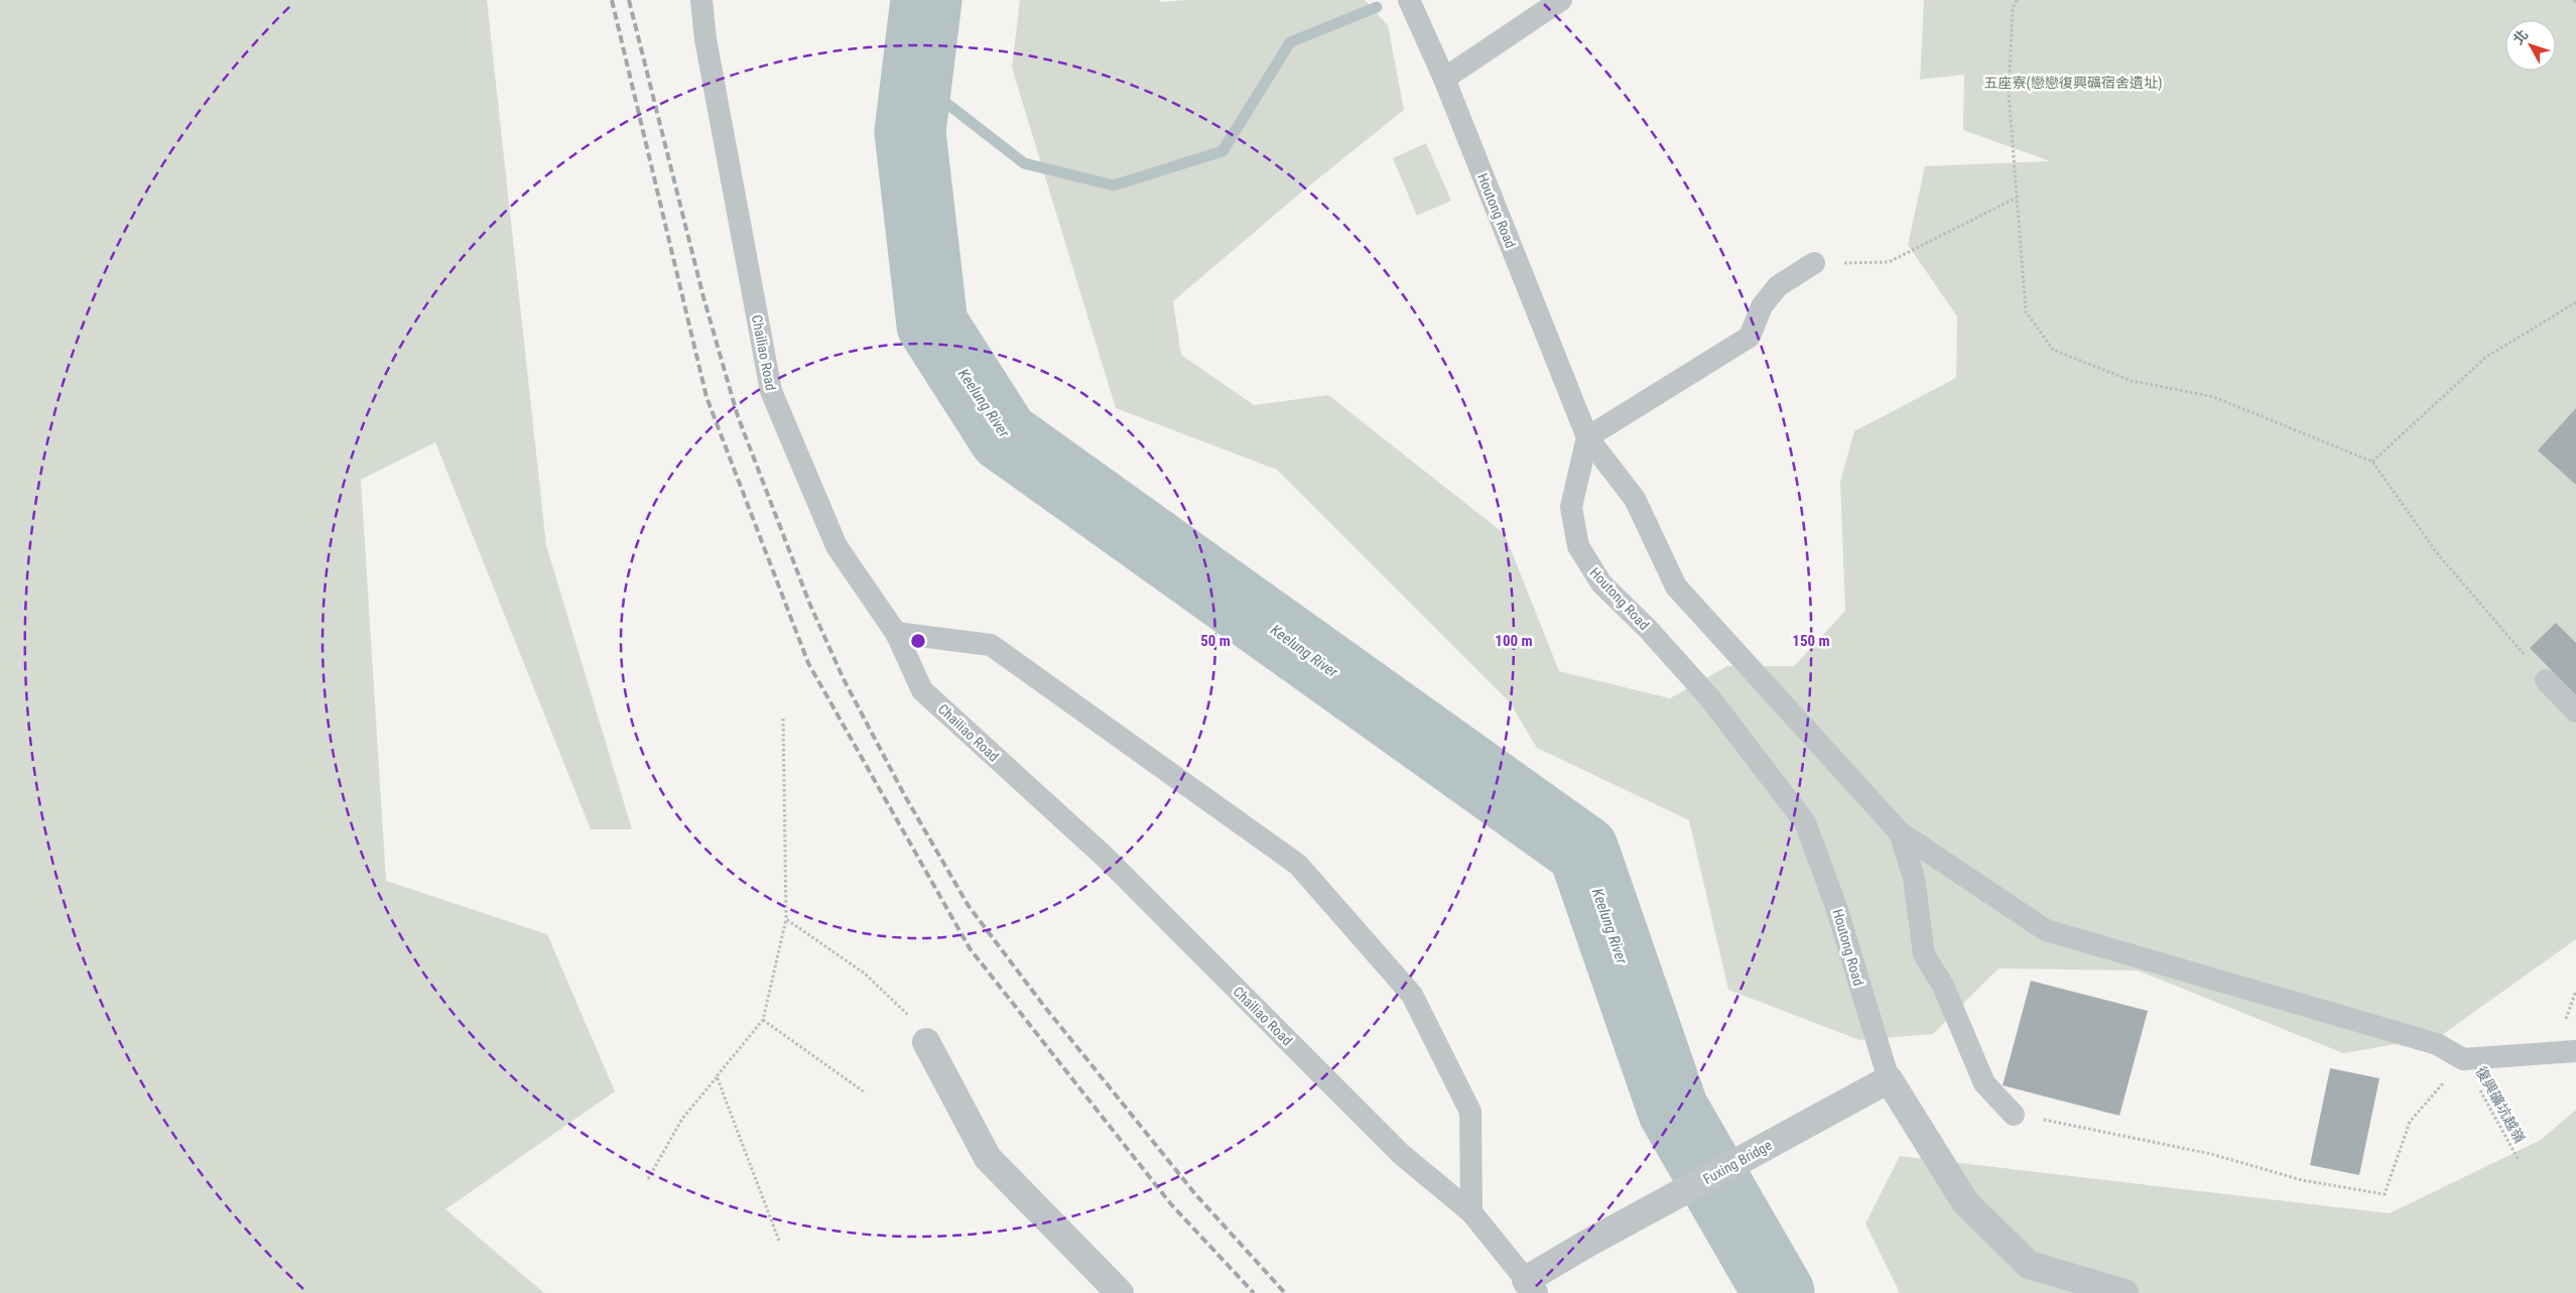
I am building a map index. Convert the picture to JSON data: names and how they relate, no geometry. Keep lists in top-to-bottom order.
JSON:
{
  "streets": {
    "street": ["Fuxing Bridge"],
    "lane": ["Houtong Road", "Chailiao Road"],
    "path": ["復興礦坑越嶺"]
  },
  "crossings": [
    ["Houtong Road", "Fuxing Bridge"],
    ["Chailiao Road", "Fuxing Bridge"]
  ],
  "water": ["Keelung River"],
  "parks": ["五座寮(戀戀復興礦宿舍遺址)"],
  "north": "top left",
  "rings": ["50 m", "100 m", "150 m"]
}
